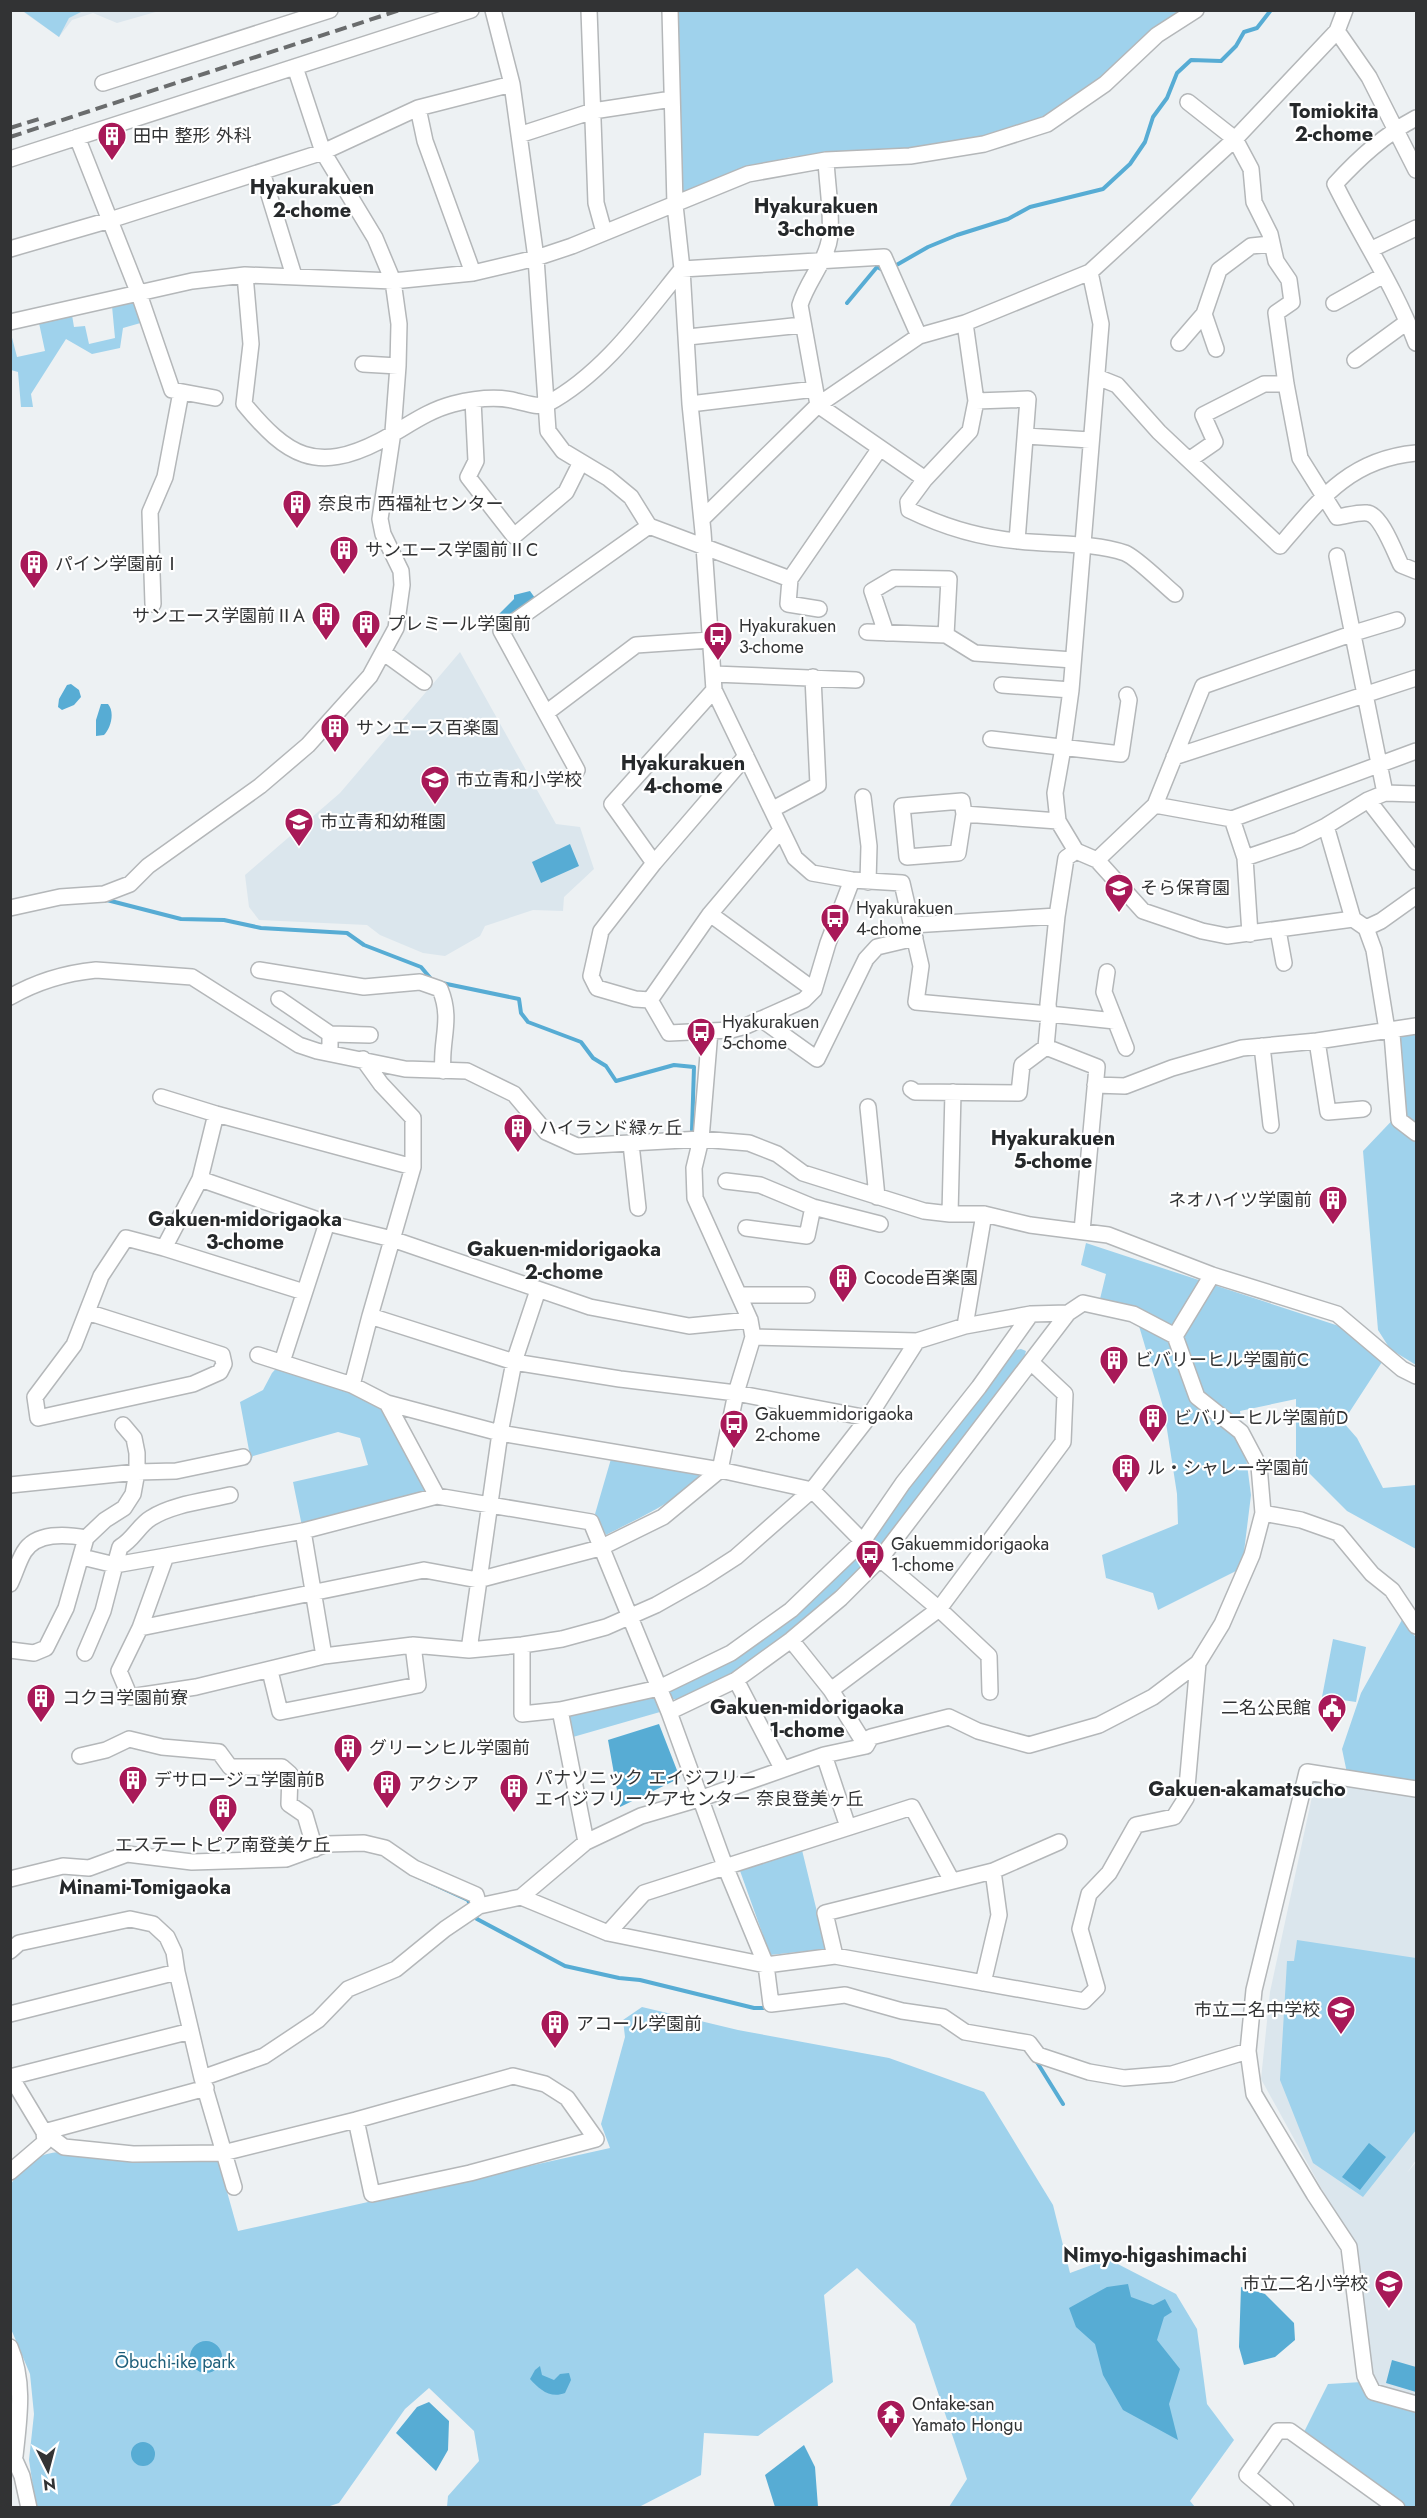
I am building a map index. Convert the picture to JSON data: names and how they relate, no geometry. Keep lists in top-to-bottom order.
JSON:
{
  "districts": [
    "Tomiokita 2-chome",
    "Hyakurakuen 2-chome",
    "Hyakurakuen 3-chome",
    "Hyakurakuen 4-chome",
    "Hyakurakuen 5-chome",
    "Gakuen-midorigaoka 3-chome",
    "Gakuen-midorigaoka 2-chome",
    "Gakuen-midorigaoka 1-chome",
    "Gakuen-akamatsucho",
    "Minami-Tomigaoka",
    "Nimyo-higashimachi"
  ],
  "parks": ["Ōbuchi-ike park"],
  "places": {
    "building": [
      "田中 整形 外科",
      "奈良市 西福祉センター",
      "サンエース学園前ⅡC",
      "パイン学園前Ⅰ",
      "サンエース学園前ⅡA",
      "プレミール学園前",
      "サンエース百楽園",
      "ハイランド緑ヶ丘",
      "ネオハイツ学園前",
      "Cocode百楽園",
      "ビバリーヒル学園前C",
      "ビバリーヒル学園前D",
      "ル・シャレー学園前",
      "コクヨ学園前寮",
      "グリーンヒル学園前",
      "デサロージュ学園前B",
      "アクシア",
      "パナソニック エイジフリー エイジフリーケアセンター 奈良登美ヶ丘",
      "エステートピア南登美ケ丘",
      "アコール学園前"
    ],
    "bus stop": [
      "Hyakurakuen 3-chome",
      "Hyakurakuen 4-chome",
      "Hyakurakuen 5-chome",
      "Gakuemmidorigaoka 2-chome",
      "Gakuemmidorigaoka 1-chome"
    ],
    "school or university": [
      "市立青和小学校",
      "市立青和幼稚園",
      "そら保育園",
      "市立二名中学校",
      "市立二名小学校"
    ],
    "public building": ["二名公民館"],
    "temple": ["Ontake-san Yamato Hongu"]
  },
  "north": "bottom"
}
